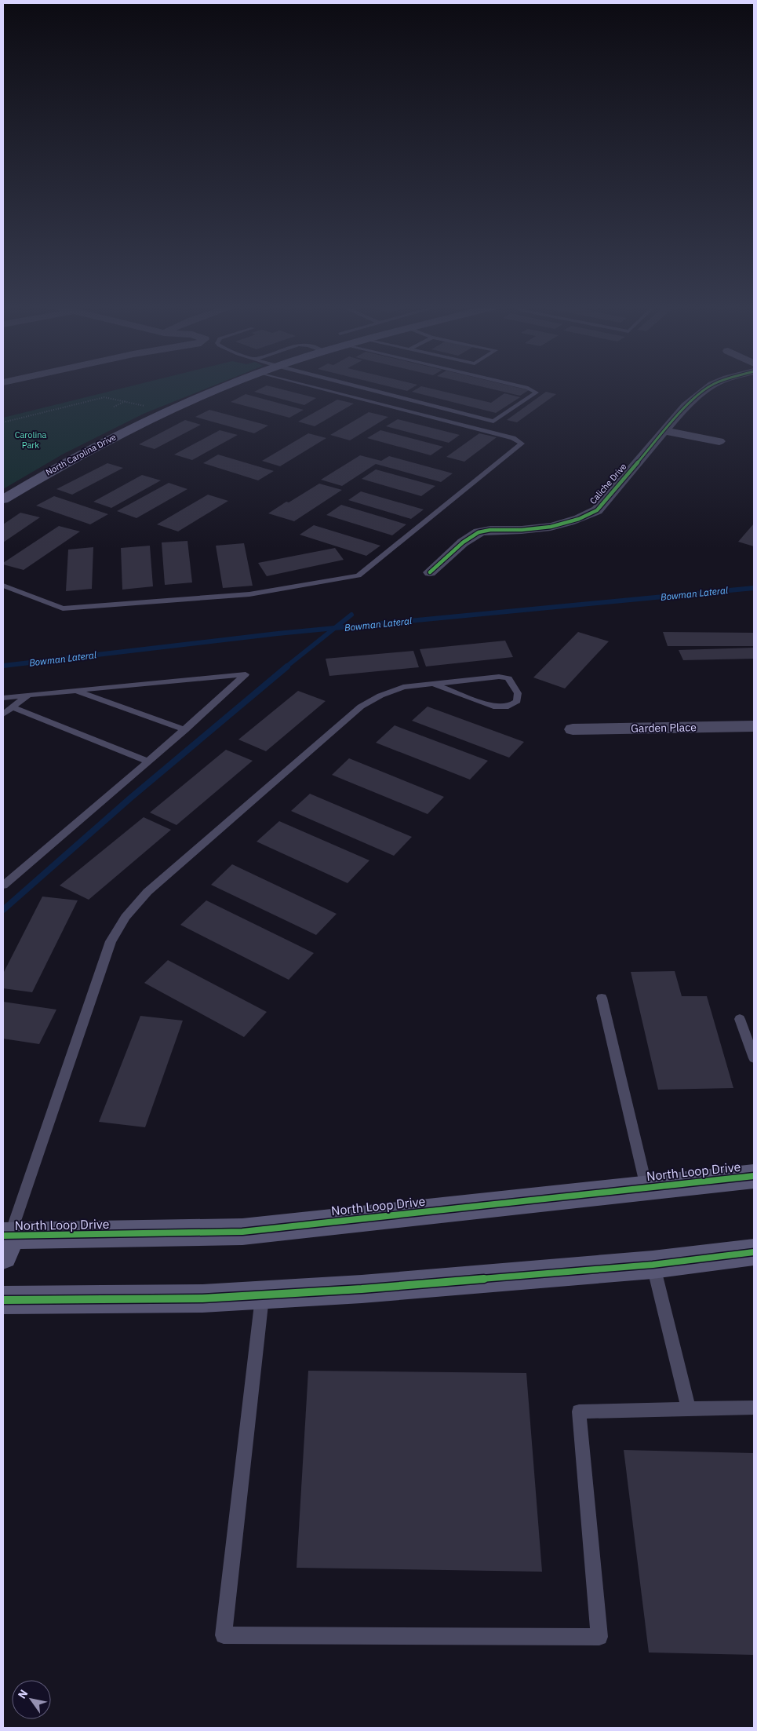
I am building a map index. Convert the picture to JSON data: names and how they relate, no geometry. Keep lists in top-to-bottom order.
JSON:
{
  "streets": {
    "main road": ["North Carolina Drive", "North Loop Drive"],
    "street": ["Caliche Drive", "Garden Place"]
  },
  "water": ["Bowman Lateral"],
  "parks": ["Carolina Park"],
  "north": "top left"
}
